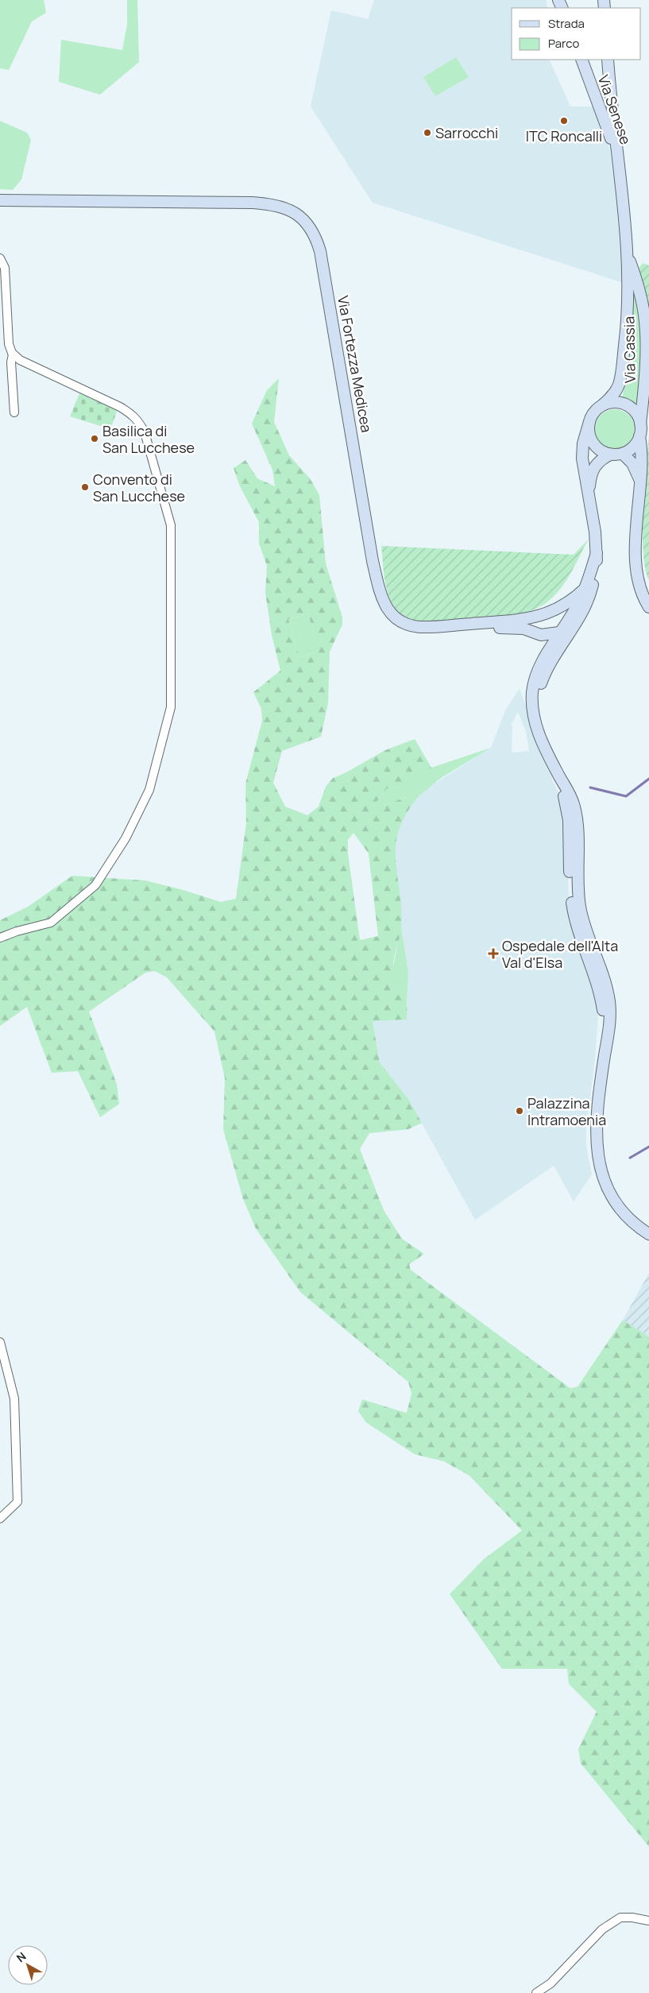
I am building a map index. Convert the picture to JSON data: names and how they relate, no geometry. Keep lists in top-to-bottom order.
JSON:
{
  "streets": {
    "main road": ["Via Senese", "Via Cassia", "Via Fortezza Medicea"]
  },
  "crossings": [
    ["Via Senese", "Via Cassia"]
  ],
  "places": {
    "other": [
      "ITC Roncalli",
      "Sarrocchi",
      "Basilica di San Lucchese",
      "Convento di San Lucchese",
      "Palazzina Intramoenia"
    ],
    "health": ["Ospedale dell'Alta Val d'Elsa"]
  },
  "legend": ["Strada", "Parco"],
  "north": "top left"
}
